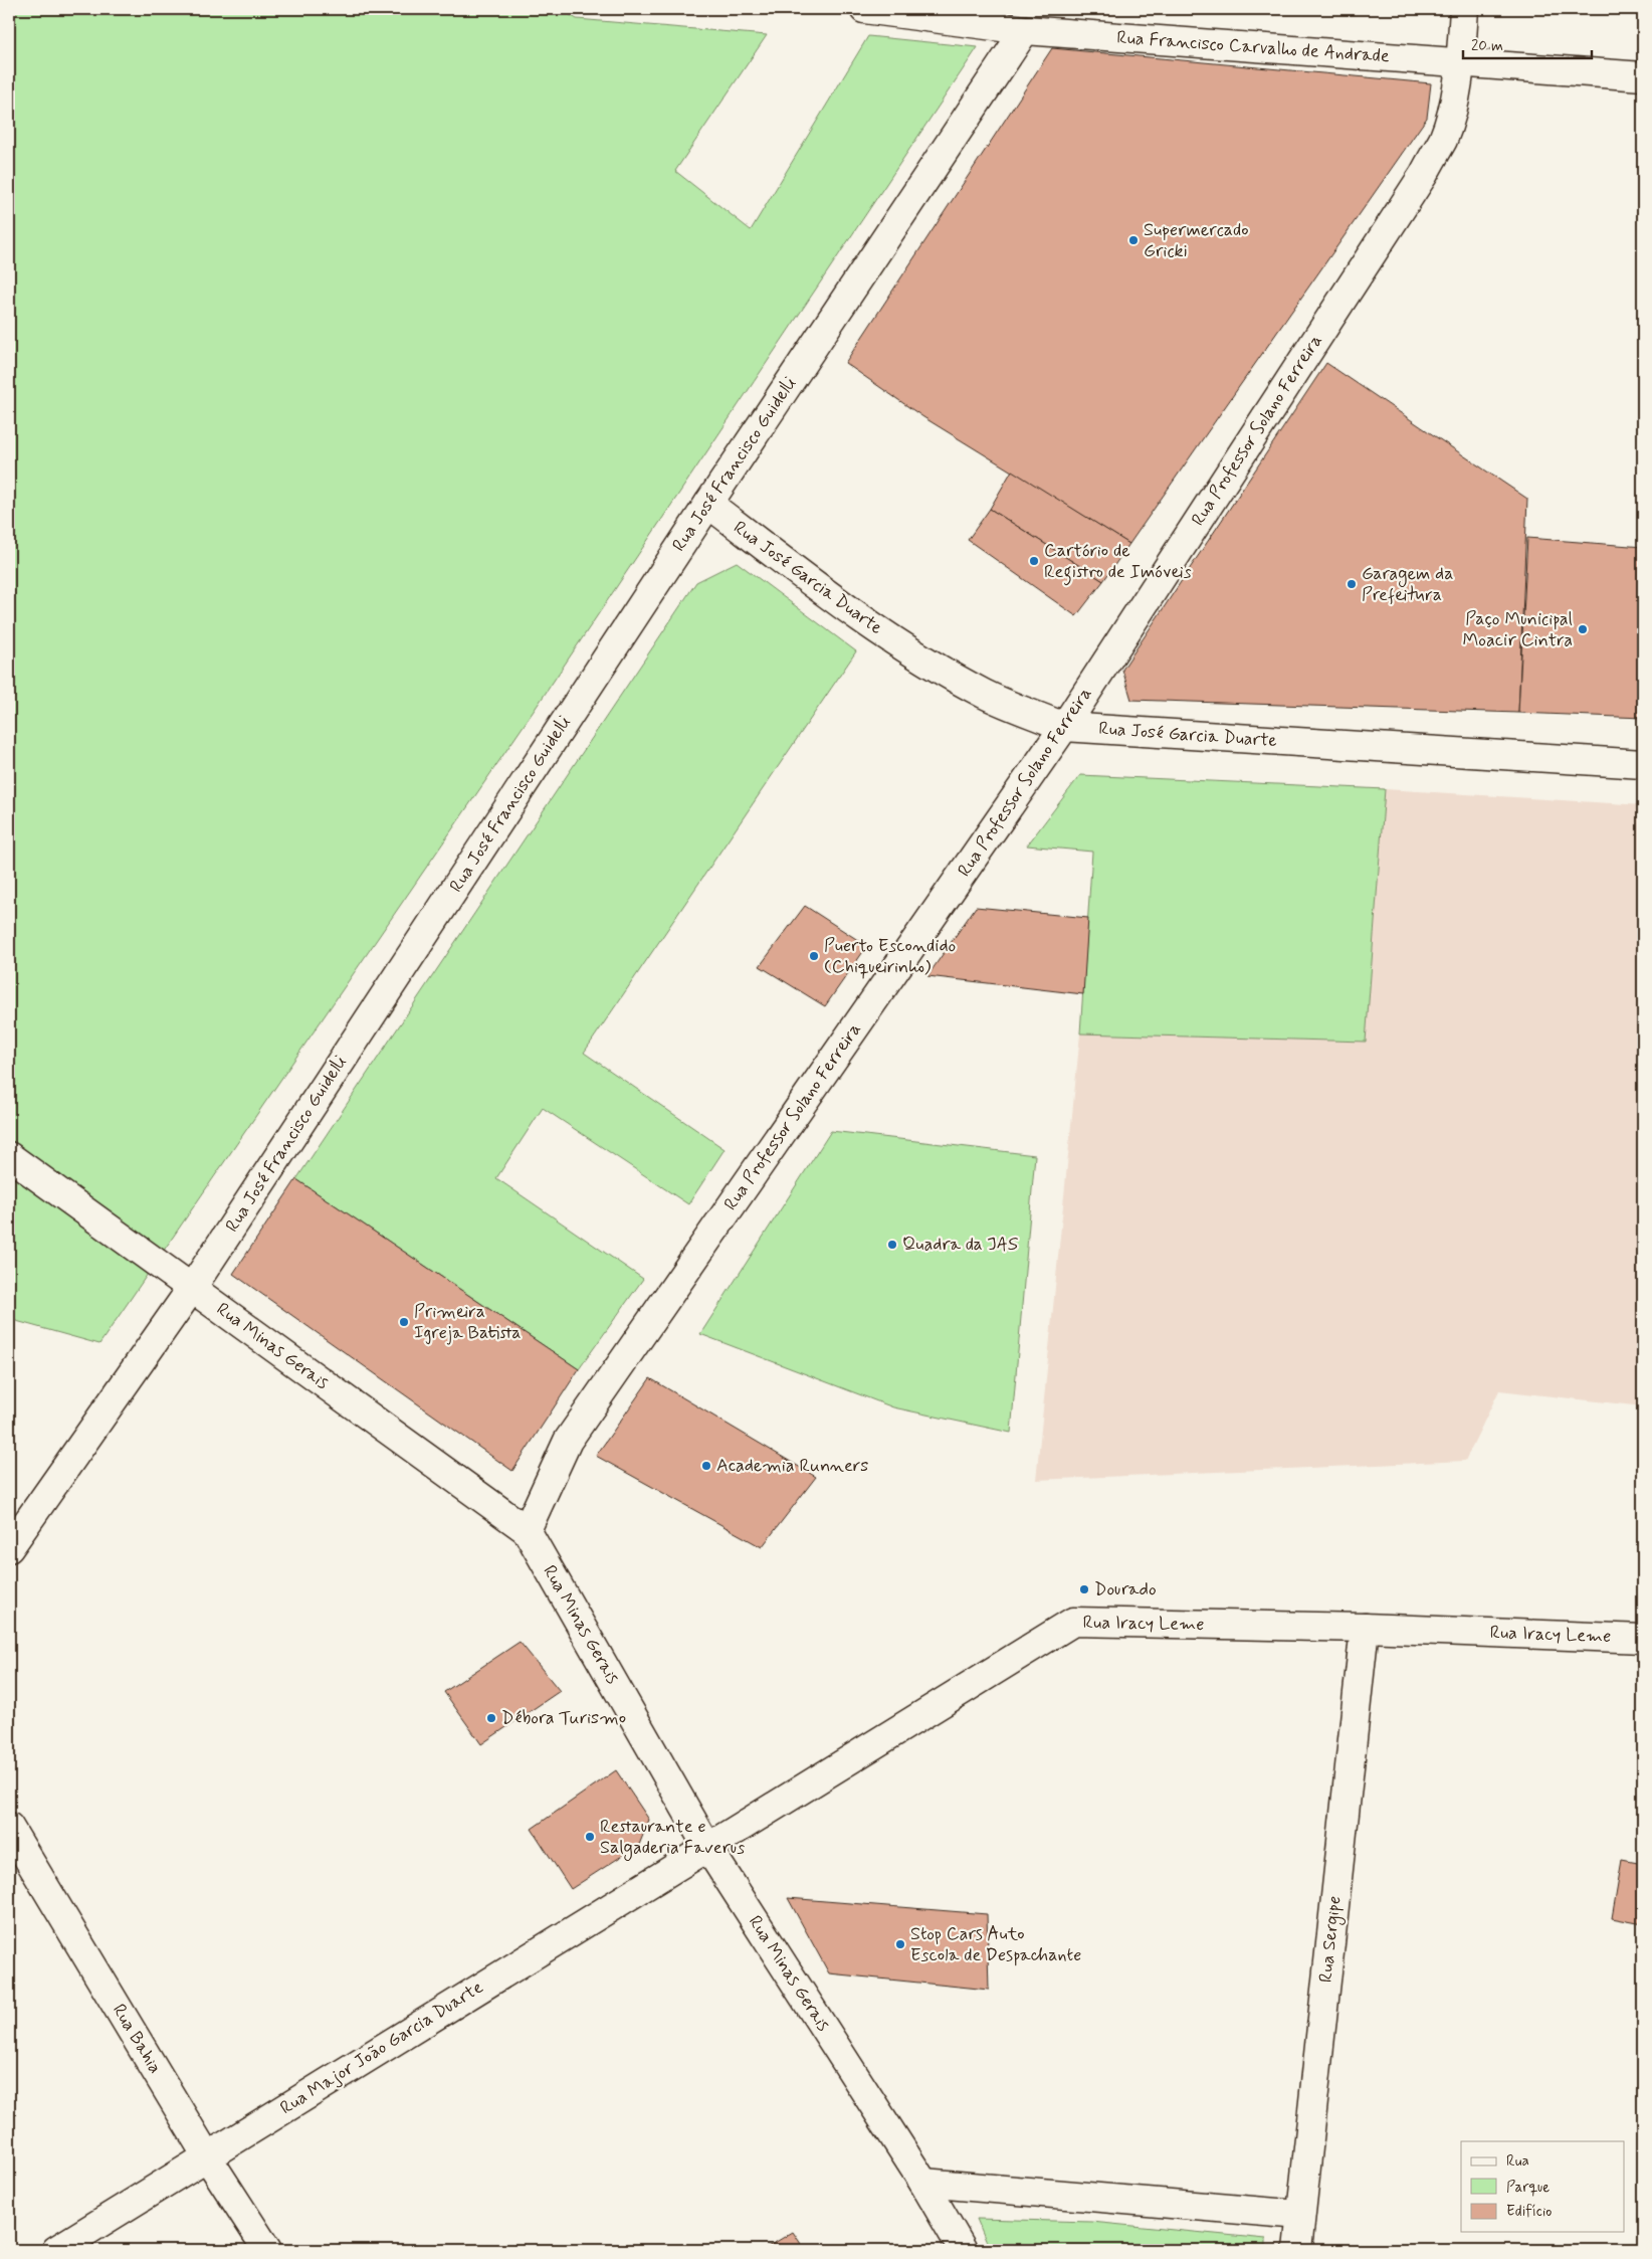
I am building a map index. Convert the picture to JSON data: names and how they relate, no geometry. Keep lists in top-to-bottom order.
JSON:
{
  "streets": {
    "street": [
      "Rua Francisco Carvalho de Andrade",
      "Rua Professor Solano Ferreira",
      "Rua José Francisco Guidelli",
      "Rua José Garcia Duarte",
      "Rua Minas Gerais",
      "Rua Iracy Leme",
      "Rua Sergipe",
      "Rua Bahia",
      "Rua Major João Garcia Duarte"
    ]
  },
  "crossings": [
    ["Rua Francisco Carvalho de Andrade", "Rua Professor Solano Ferreira"],
    ["Rua Francisco Carvalho de Andrade", "Rua José Francisco Guidelli"],
    ["Rua Professor Solano Ferreira", "Rua José Garcia Duarte"],
    ["Rua Professor Solano Ferreira", "Rua Minas Gerais"],
    ["Rua José Francisco Guidelli", "Rua José Garcia Duarte"],
    ["Rua José Francisco Guidelli", "Rua Minas Gerais"],
    ["Rua Minas Gerais", "Rua Iracy Leme"],
    ["Rua Minas Gerais", "Rua Major João Garcia Duarte"],
    ["Rua Iracy Leme", "Rua Sergipe"],
    ["Rua Iracy Leme", "Rua Major João Garcia Duarte"],
    ["Rua Bahia", "Rua Major João Garcia Duarte"]
  ],
  "places": [
    "Supermercado Gricki",
    "Cartório de Registro de Imóveis",
    "Garagem da Prefeitura",
    "Paço Municipal Moacir Cintra",
    "Puerto Escondido (Chiqueirinho)",
    "Quadra da JAS",
    "Primeira Igreja Batista",
    "Academia Runners",
    "Dourado",
    "Débora Turismo",
    "Restaurante e Salgaderia Faverus",
    "Stop Cars Auto Escola de Despachante"
  ],
  "legend": ["Rua", "Parque", "Edifício"],
  "scale_bar": "20 m"
}
